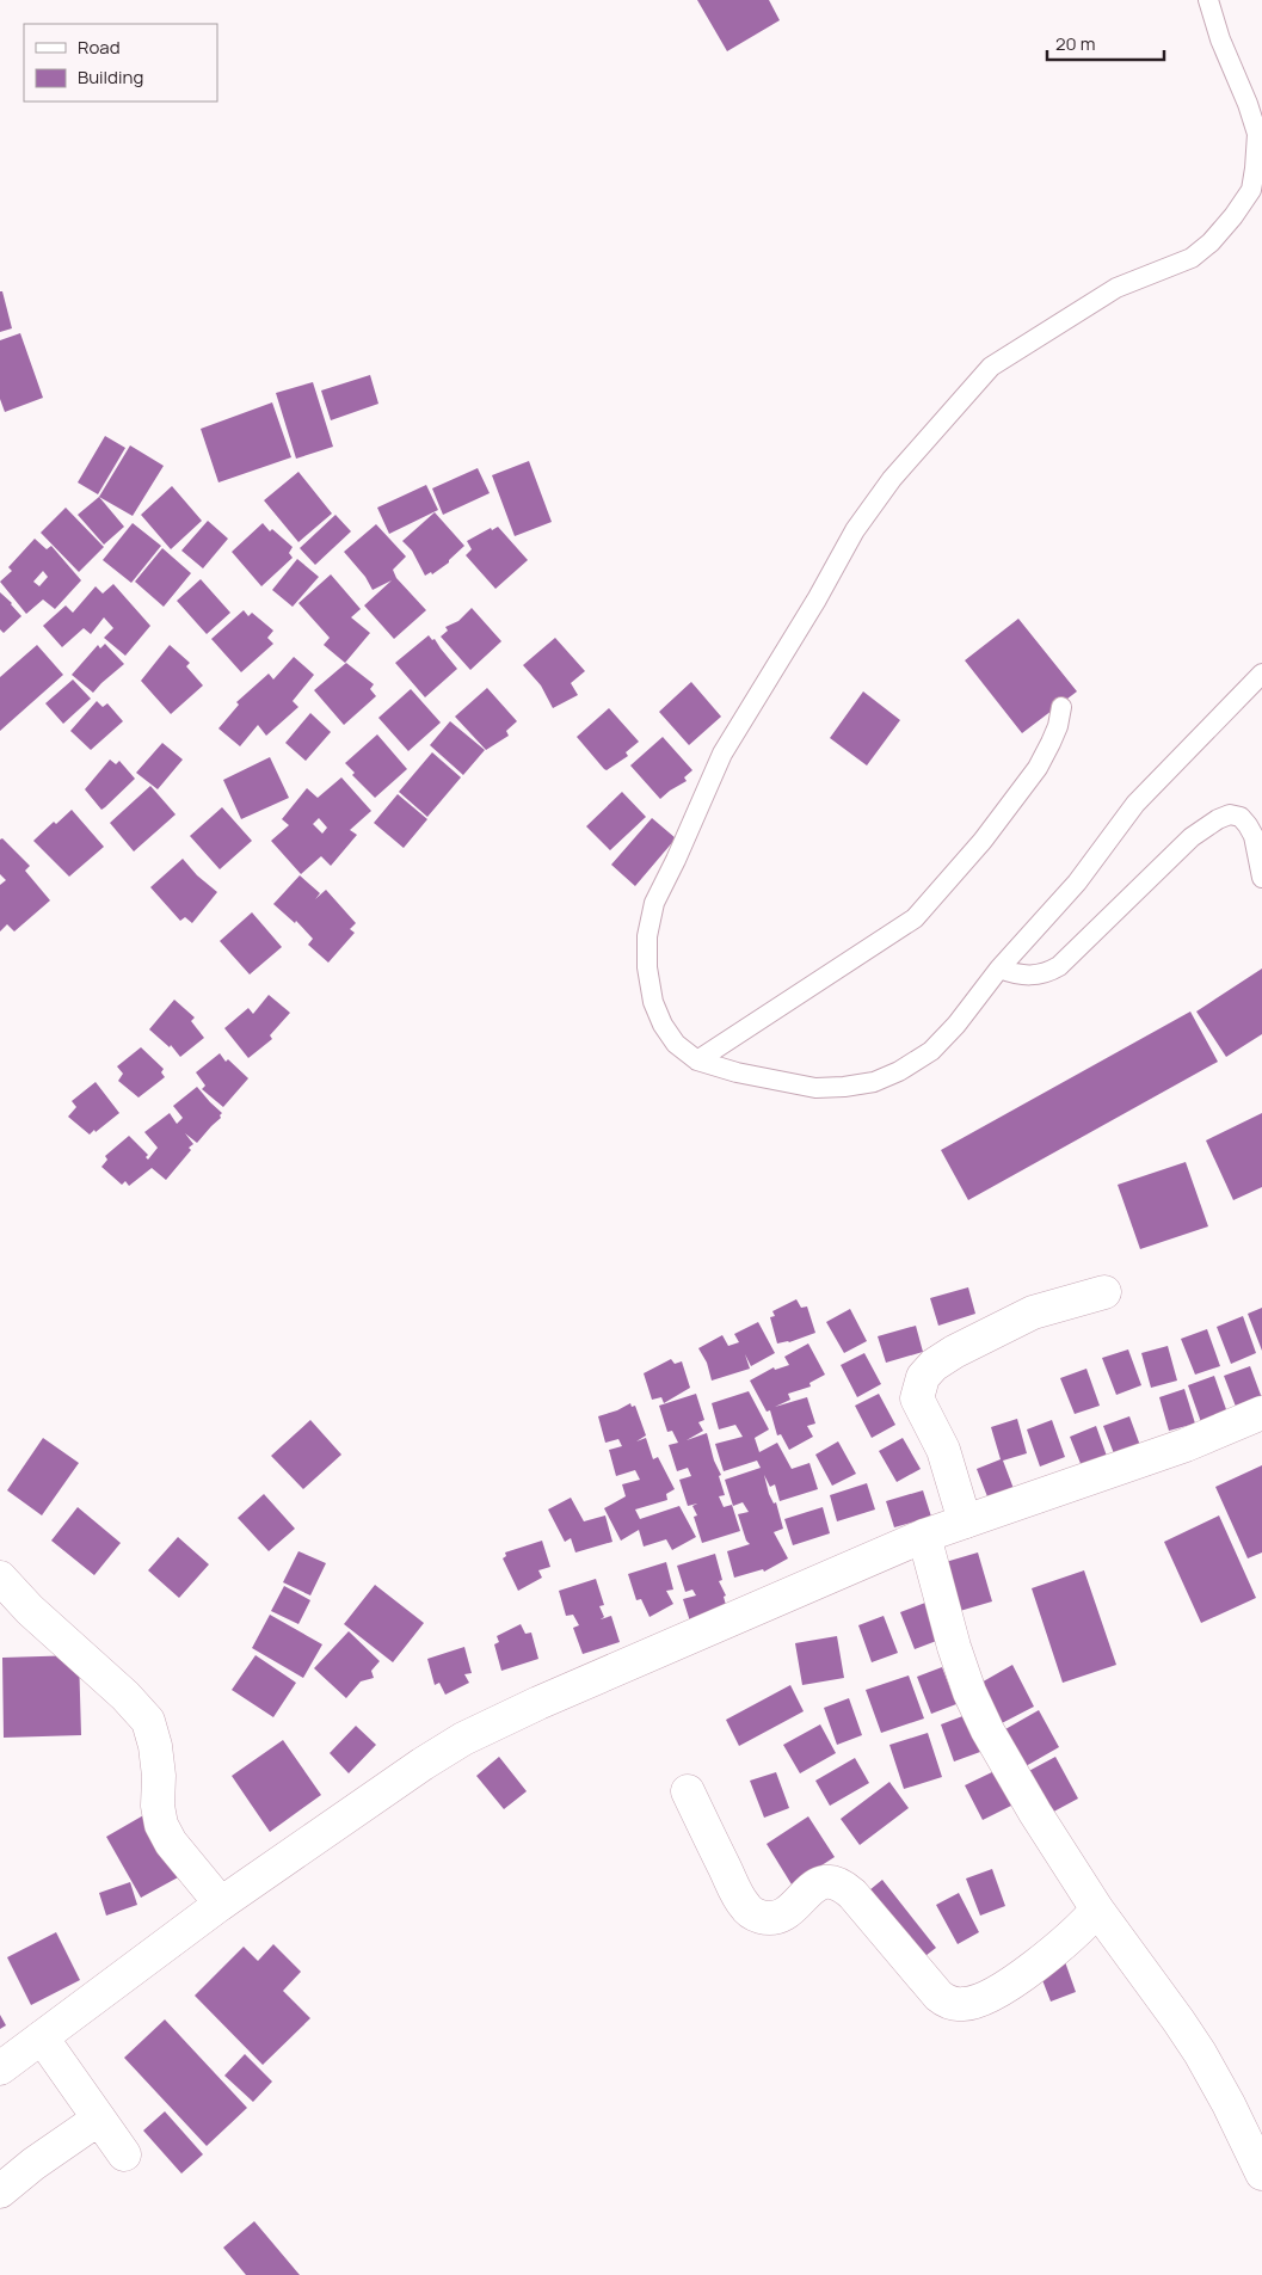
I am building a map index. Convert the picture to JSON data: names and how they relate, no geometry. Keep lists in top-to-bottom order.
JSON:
{
  "legend": ["Road", "Building"],
  "scale_bar": "20 m"
}
